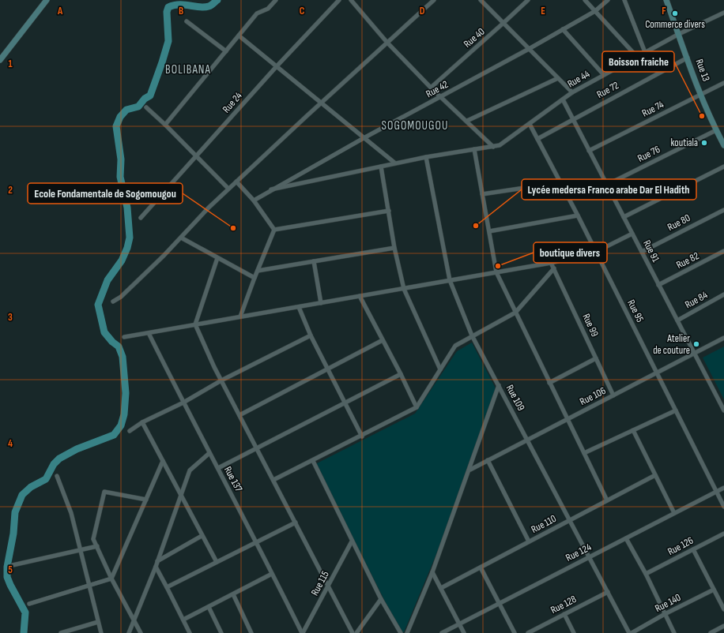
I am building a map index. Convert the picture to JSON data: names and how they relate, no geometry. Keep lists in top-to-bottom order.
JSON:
{
  "streets": {
    "street": [
      "Rue 40",
      "Rue 13",
      "Rue 44",
      "Rue 42",
      "Rue 72",
      "Rue 24",
      "Rue 74",
      "Rue 76",
      "Rue 80",
      "Rue 91",
      "Rue 82",
      "Rue 84",
      "Rue 95",
      "Rue 99",
      "Rue 106",
      "Rue 109",
      "Rue 137",
      "Rue 110",
      "Rue 126",
      "Rue 124",
      "Rue 115",
      "Rue 140",
      "Rue 128"
    ]
  },
  "crossings": [
    ["Rue 13", "Rue 44"],
    ["Rue 13", "Rue 72"],
    ["Rue 13", "Rue 74"],
    ["Rue 13", "Rue 76"],
    ["Rue 44", "Rue 42"],
    ["Rue 44", "Rue 91"],
    ["Rue 44", "Rue 95"],
    ["Rue 42", "Rue 109"],
    ["Rue 72", "Rue 91"],
    ["Rue 72", "Rue 95"],
    ["Rue 74", "Rue 91"],
    ["Rue 76", "Rue 91"],
    ["Rue 80", "Rue 91"],
    ["Rue 91", "Rue 82"],
    ["Rue 91", "Rue 84"],
    ["Rue 91", "Rue 106"],
    ["Rue 95", "Rue 106"],
    ["Rue 95", "Rue 124"],
    ["Rue 99", "Rue 106"],
    ["Rue 106", "Rue 109"],
    ["Rue 109", "Rue 110"],
    ["Rue 109", "Rue 124"],
    ["Rue 109", "Rue 140"],
    ["Rue 109", "Rue 128"],
    ["Rue 137", "Rue 115"]
  ],
  "districts": ["BOLIBANA", "SOGOMOUGOU"],
  "places": [
    "Commerce divers",
    "Boisson fraiche",
    "koutiala",
    "Lycée medersa Franco arabe Dar El Hadith",
    "Ecole Fondamentale de Sogomougou",
    "boutique divers",
    "Atelier de couture"
  ],
  "grid": {
    "columns": [
      "A",
      "B",
      "C",
      "D",
      "E",
      "F"
    ],
    "rows": [
      "1",
      "2",
      "3",
      "4",
      "5"
    ]
  }
}
